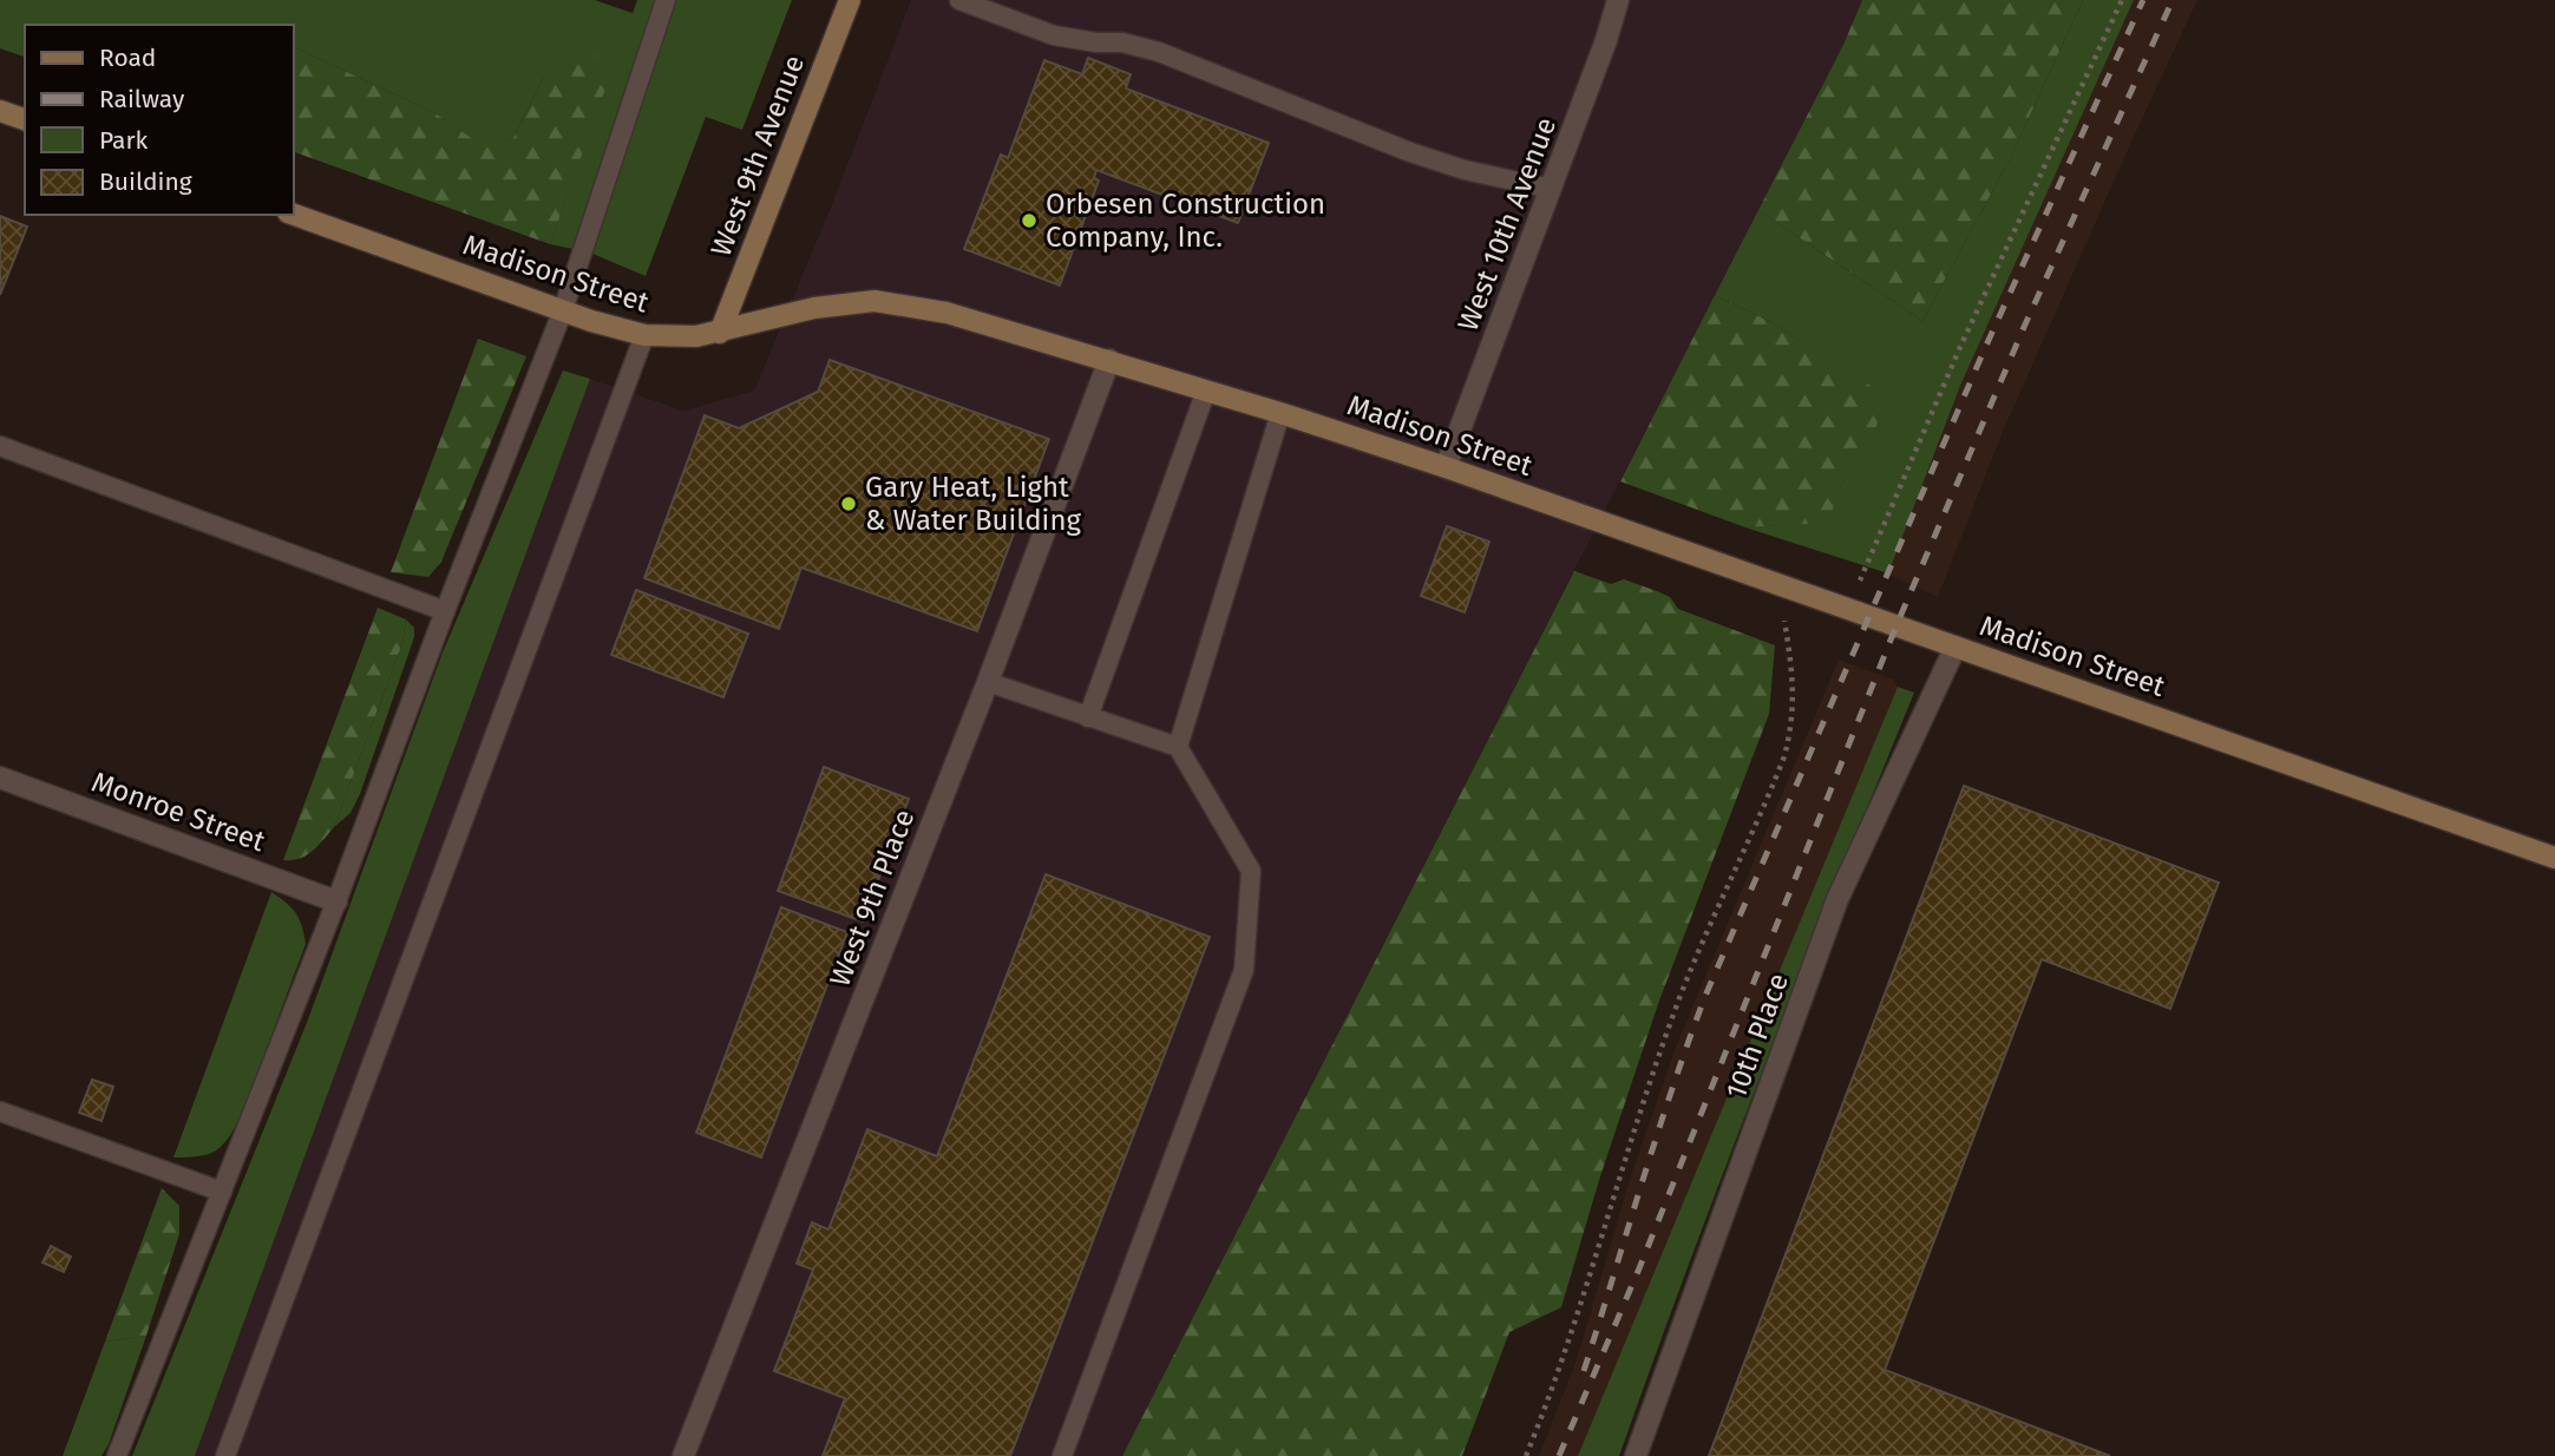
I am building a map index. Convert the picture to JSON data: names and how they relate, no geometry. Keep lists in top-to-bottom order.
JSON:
{
  "streets": {
    "street": [
      "West 9th Avenue",
      "West 10th Avenue",
      "Madison Street",
      "Monroe Street",
      "West 9th Place",
      "10th Place"
    ]
  },
  "crossings": [
    ["West 9th Avenue", "Madison Street"],
    ["West 10th Avenue", "Madison Street"],
    ["Madison Street", "West 9th Place"],
    ["Madison Street", "10th Place"]
  ],
  "places": ["Orbesen Construction Company, Inc.", "Gary Heat, Light & Water Building"],
  "legend": [
    "Road",
    "Railway",
    "Park",
    "Building"
  ]
}
